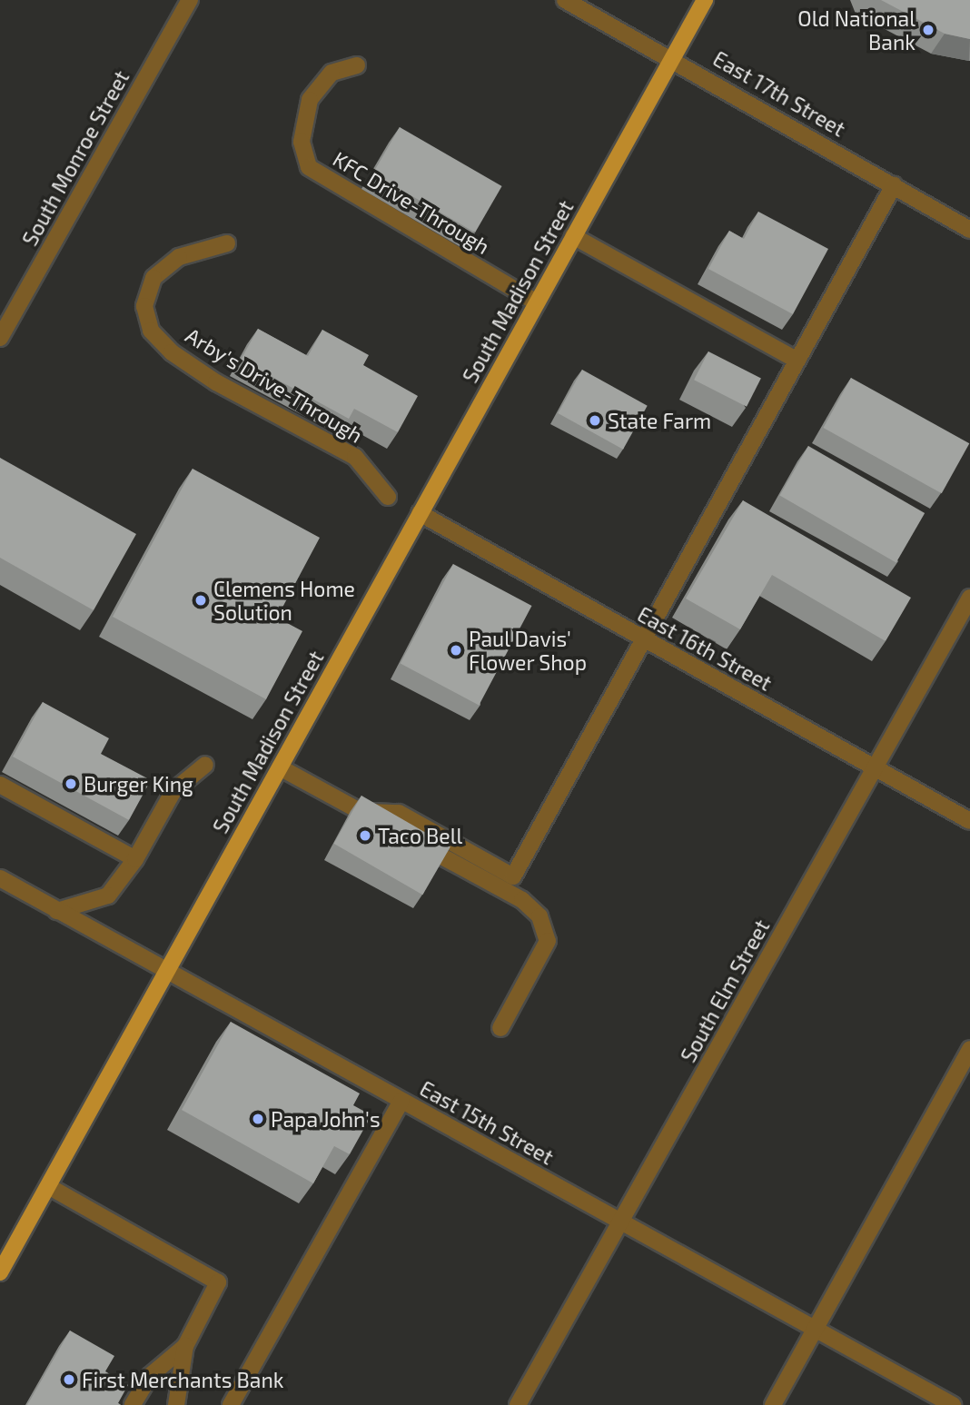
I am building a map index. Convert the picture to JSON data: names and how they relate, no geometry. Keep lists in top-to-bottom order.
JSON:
{
  "streets": {
    "main road": ["South Madison Street"],
    "street": [
      "East 17th Street",
      "South Monroe Street",
      "KFC Drive-Through",
      "Arby's Drive-Through",
      "East 16th Street",
      "South Elm Street",
      "East 15th Street"
    ]
  },
  "crossings": [
    ["East 17th Street", "South Madison Street"],
    ["KFC Drive-Through", "South Madison Street"],
    ["South Madison Street", "East 16th Street"],
    ["South Madison Street", "East 15th Street"],
    ["East 16th Street", "South Elm Street"],
    ["South Elm Street", "East 15th Street"]
  ],
  "places": [
    "Old National Bank",
    "State Farm",
    "Clemens Home Solution",
    "Paul Davis' Flower Shop",
    "Burger King",
    "Taco Bell",
    "Papa John's",
    "First Merchants Bank"
  ]
}
